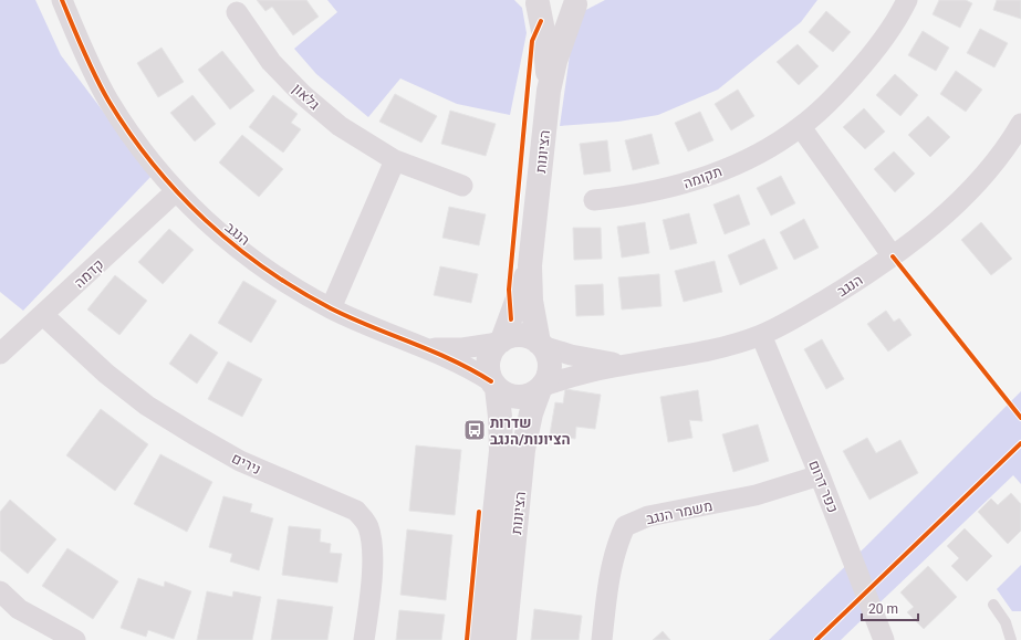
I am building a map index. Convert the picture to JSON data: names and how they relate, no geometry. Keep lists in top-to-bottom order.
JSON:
{
  "streets": {
    "street": [
      "גלאון",
      "הציונות",
      "תקומה",
      "הנגב",
      "קדמה",
      "נירים",
      "כפר דרום",
      "משמר הנגב"
    ]
  },
  "crossings": [
    ["הציונות", "הנגב"],
    ["הנגב", "קדמה"],
    ["הנגב", "כפר דרום"],
    ["קדמה", "נירים"],
    ["כפר דרום", "משמר הנגב"]
  ],
  "places": {
    "bus stop": ["שדרות הציונות/הנגב"]
  },
  "scale_bar": "20 m"
}
